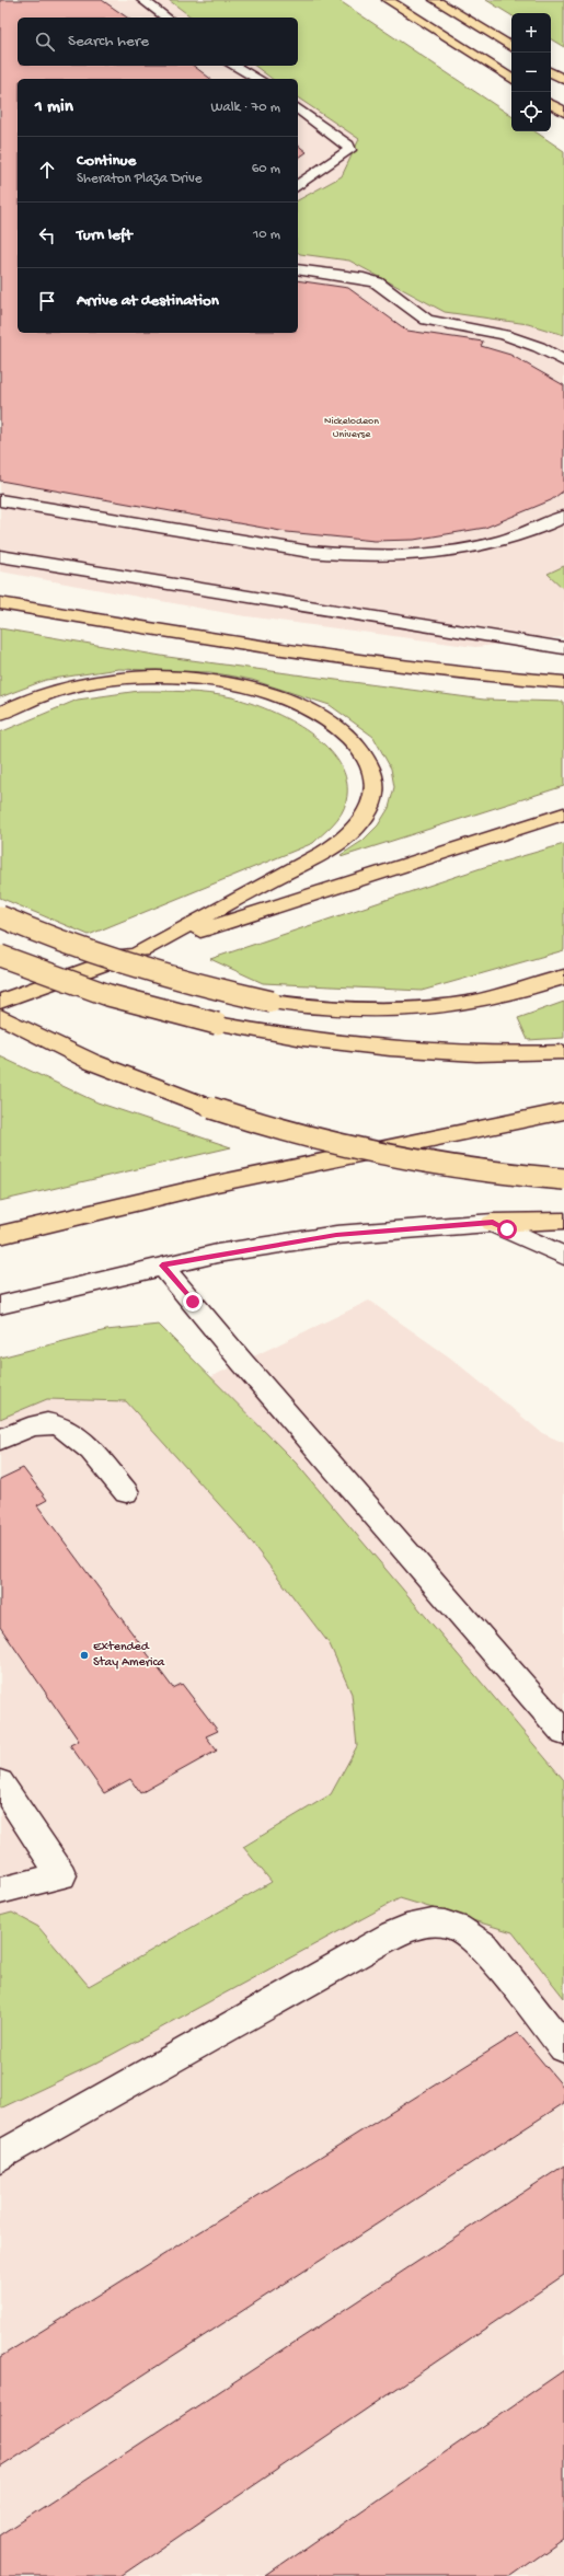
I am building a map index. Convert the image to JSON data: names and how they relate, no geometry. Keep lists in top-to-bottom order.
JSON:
{
  "parks": ["Nickelodeon Universe"],
  "places": ["Extended Stay America"],
  "page": {
    "map_buttons": ["+", "−"],
    "search": "Search here",
    "heading": ["1 min", "Walk · 70 m"],
    "list": [
      ["Continue", "Sheraton Plaza Drive", "60 m"],
      ["Turn left", "10 m"],
      "Arrive at destination"
    ]
  }
}
